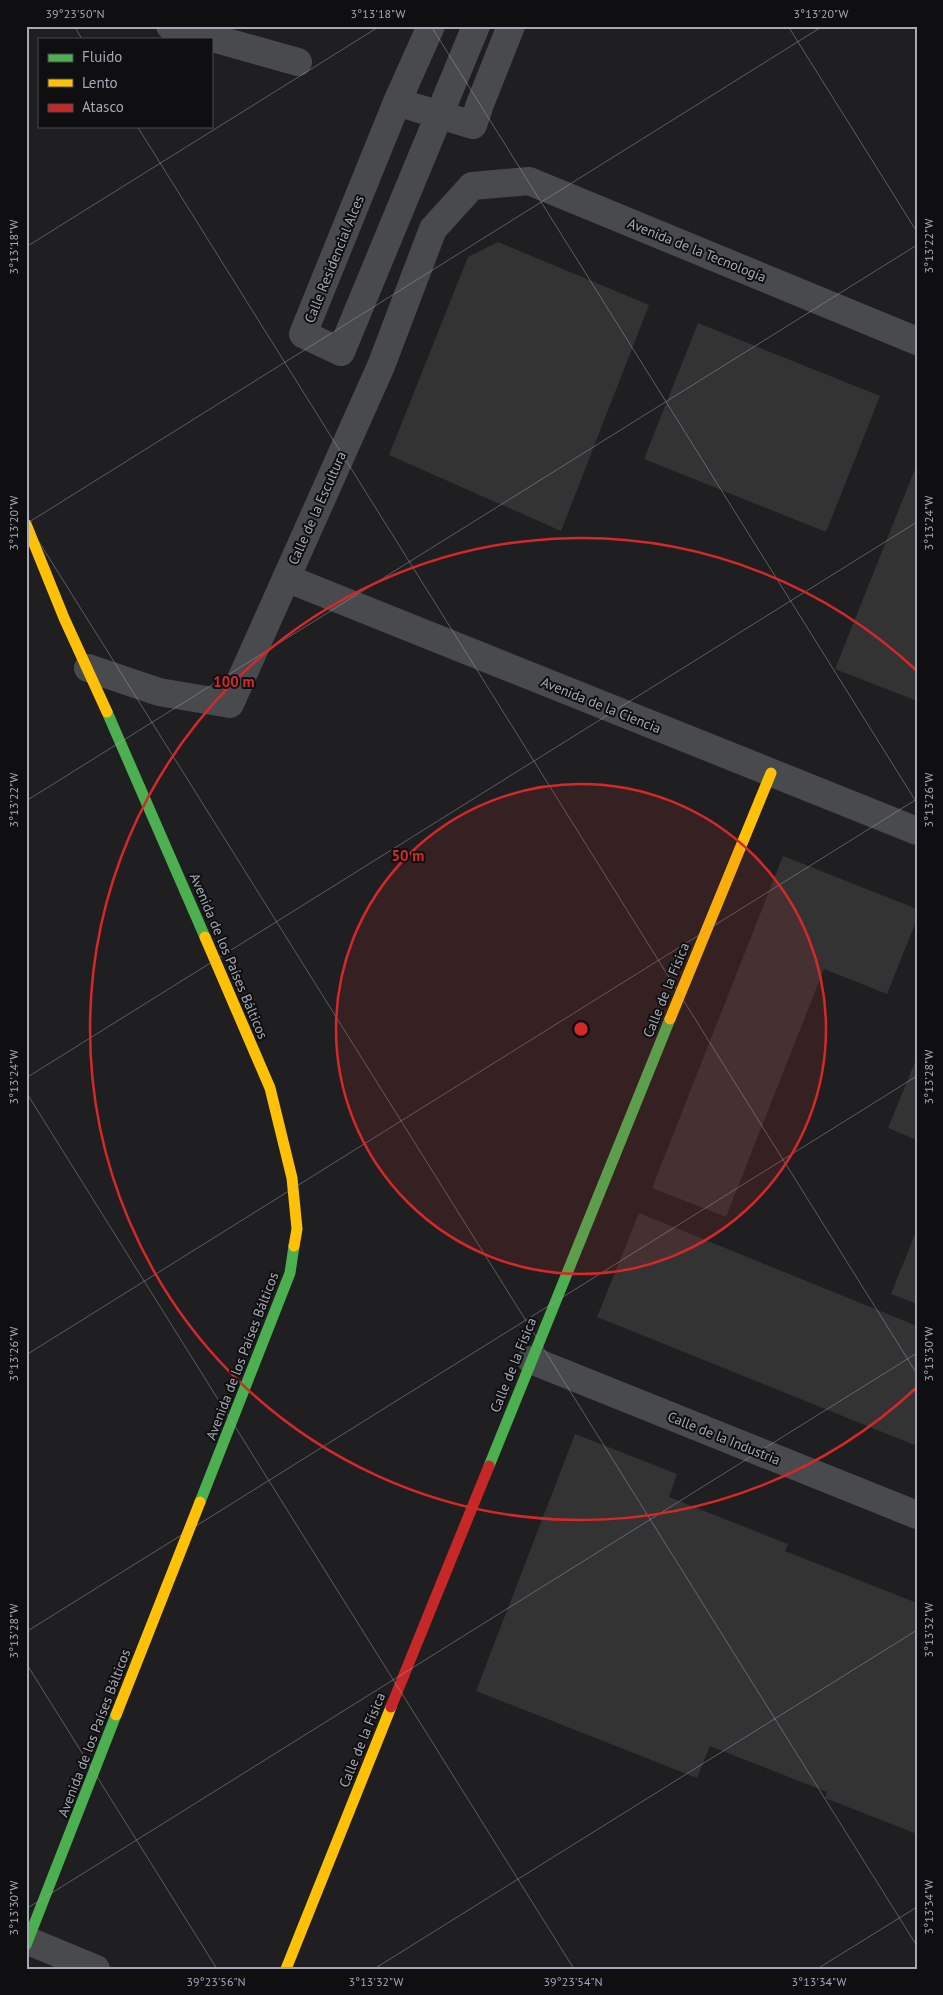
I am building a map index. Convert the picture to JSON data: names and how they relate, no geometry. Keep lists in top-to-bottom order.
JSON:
{
  "streets": {
    "street": [
      "Avenida de la Tecnología",
      "Calle Residencial Alces",
      "Calle de la Escultura",
      "Avenida de la Ciencia",
      "Avenida de los Países Bálticos",
      "Calle de la Física",
      "Calle de la Industria"
    ]
  },
  "crossings": [
    ["Avenida de la Tecnología", "Calle de la Escultura"],
    ["Calle de la Escultura", "Avenida de la Ciencia"],
    ["Calle de la Escultura", "Avenida de los Países Bálticos"],
    ["Avenida de la Ciencia", "Calle de la Física"],
    ["Calle de la Física", "Calle de la Industria"]
  ],
  "legend": ["Fluido", "Lento", "Atasco"],
  "coordinates": [
    "39°23'50\"N",
    "3°13'18\"W",
    "3°13'20\"W",
    "3°13'22\"W",
    "3°13'24\"W",
    "3°13'26\"W",
    "3°13'28\"W",
    "3°13'30\"W",
    "3°13'32\"W",
    "3°13'34\"W",
    "39°23'56\"N",
    "39°23'54\"N"
  ],
  "rings": ["100 m", "50 m"]
}
